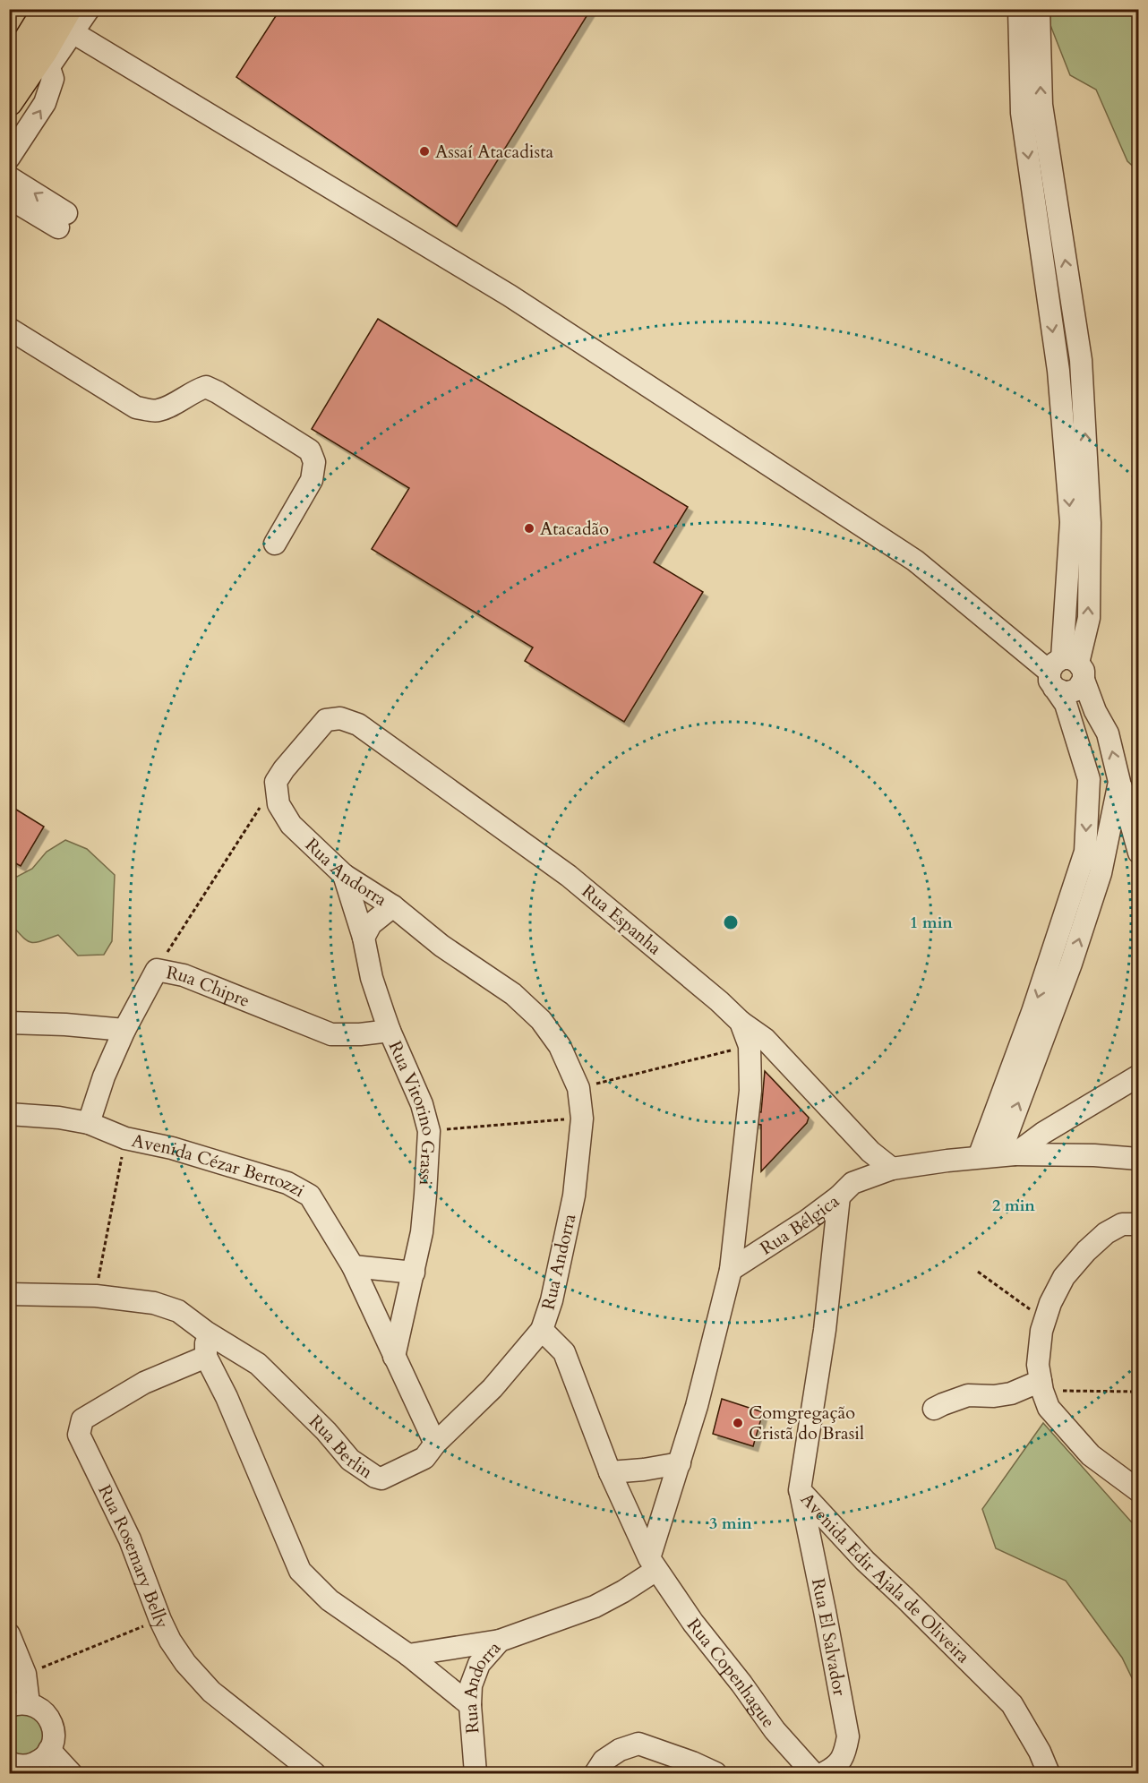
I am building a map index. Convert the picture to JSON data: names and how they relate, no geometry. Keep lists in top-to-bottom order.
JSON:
{
  "streets": {
    "street": [
      "Rua Andorra",
      "Rua Espanha",
      "Rua Chipre",
      "Rua Vitorino Grassi",
      "Avenida Cézar Bertozzi",
      "Rua Bélgica",
      "Rua Berlin",
      "Rua Rosemary Belly",
      "Avenida Edir Ajala de Oliveira",
      "Rua El Salvador",
      "Rua Copenhague"
    ]
  },
  "crossings": [
    ["Rua Andorra", "Rua Espanha"],
    ["Rua Andorra", "Rua Vitorino Grassi"],
    ["Rua Andorra", "Rua Berlin"],
    ["Rua Andorra", "Rua Copenhague"],
    ["Rua Espanha", "Rua Bélgica"],
    ["Rua Chipre", "Rua Vitorino Grassi"],
    ["Rua Chipre", "Avenida Cézar Bertozzi"],
    ["Rua Vitorino Grassi", "Avenida Cézar Bertozzi"],
    ["Avenida Cézar Bertozzi", "Rua Berlin"],
    ["Rua Bélgica", "Avenida Edir Ajala de Oliveira"],
    ["Avenida Edir Ajala de Oliveira", "Rua El Salvador"]
  ],
  "places": ["Assaí Atacadista", "Atacadão", "Comgregação Cristã do Brasil"],
  "rings": ["1 min", "2 min", "3 min"]
}
